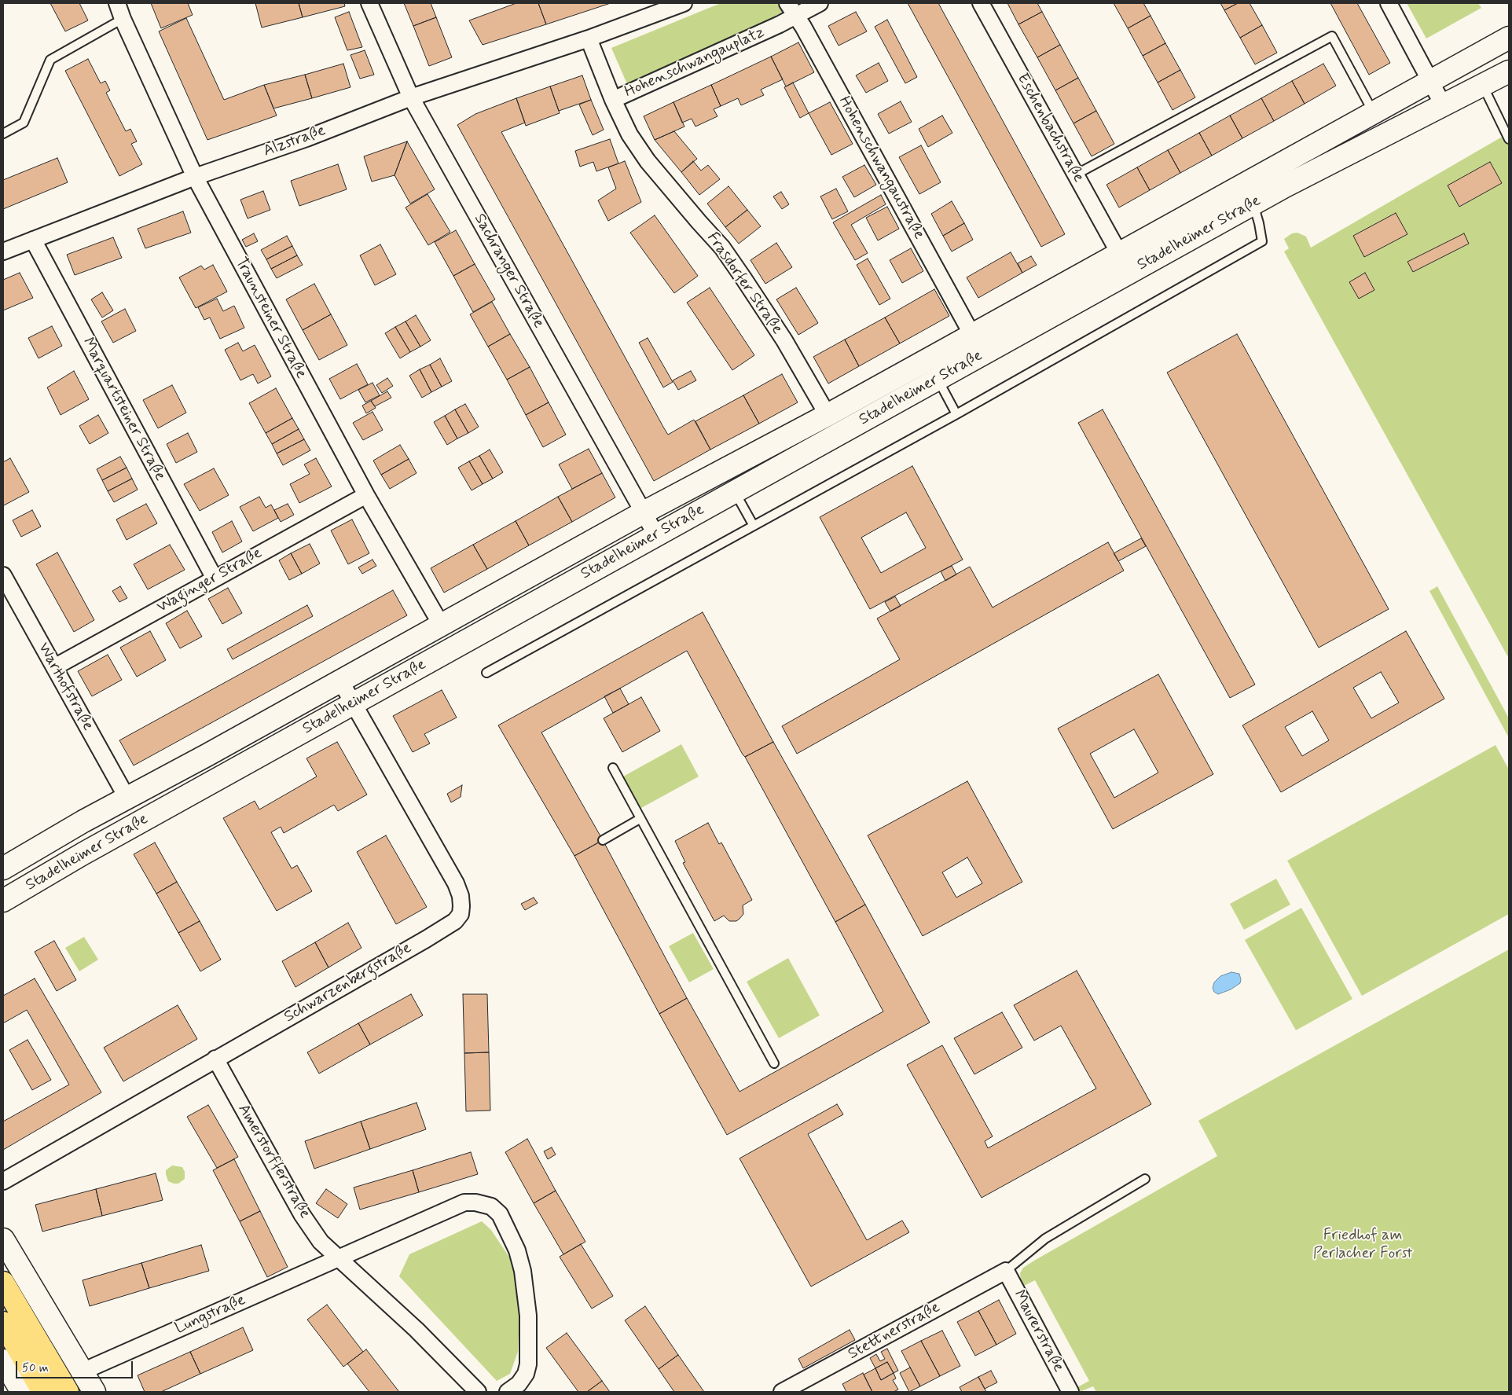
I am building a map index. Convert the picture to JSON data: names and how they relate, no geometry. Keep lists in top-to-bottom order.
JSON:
{
  "streets": {
    "main road": ["Stadelheimer Straße"],
    "street": [
      "Hohenschwangauplatz",
      "Eschenbachstraße",
      "Alzstraße",
      "Hohenschwangaustraße",
      "Sachranger Straße",
      "Frasdorfer Straße",
      "Traunsteiner Straße",
      "Marquartsteiner Straße",
      "Waginger Straße",
      "Warthofstraße",
      "Schwarzenbergstraße",
      "Amerstorfferstraße",
      "Lungstraße",
      "Stettnerstraße",
      "Maurerstraße"
    ]
  },
  "crossings": [
    ["Hohenschwangauplatz", "Alzstraße"],
    ["Hohenschwangauplatz", "Hohenschwangaustraße"],
    ["Hohenschwangauplatz", "Frasdorfer Straße"],
    ["Eschenbachstraße", "Stadelheimer Straße"],
    ["Alzstraße", "Sachranger Straße"],
    ["Alzstraße", "Traunsteiner Straße"],
    ["Alzstraße", "Marquartsteiner Straße"],
    ["Hohenschwangaustraße", "Stadelheimer Straße"],
    ["Stadelheimer Straße", "Sachranger Straße"],
    ["Stadelheimer Straße", "Frasdorfer Straße"],
    ["Stadelheimer Straße", "Traunsteiner Straße"],
    ["Stadelheimer Straße", "Warthofstraße"],
    ["Stadelheimer Straße", "Schwarzenbergstraße"],
    ["Traunsteiner Straße", "Waginger Straße"],
    ["Marquartsteiner Straße", "Waginger Straße"],
    ["Waginger Straße", "Warthofstraße"],
    ["Schwarzenbergstraße", "Amerstorfferstraße"],
    ["Amerstorfferstraße", "Lungstraße"],
    ["Stettnerstraße", "Maurerstraße"]
  ],
  "parks": ["Friedhof am Perlacher Forst"],
  "scale_bar": "50 m"
}
